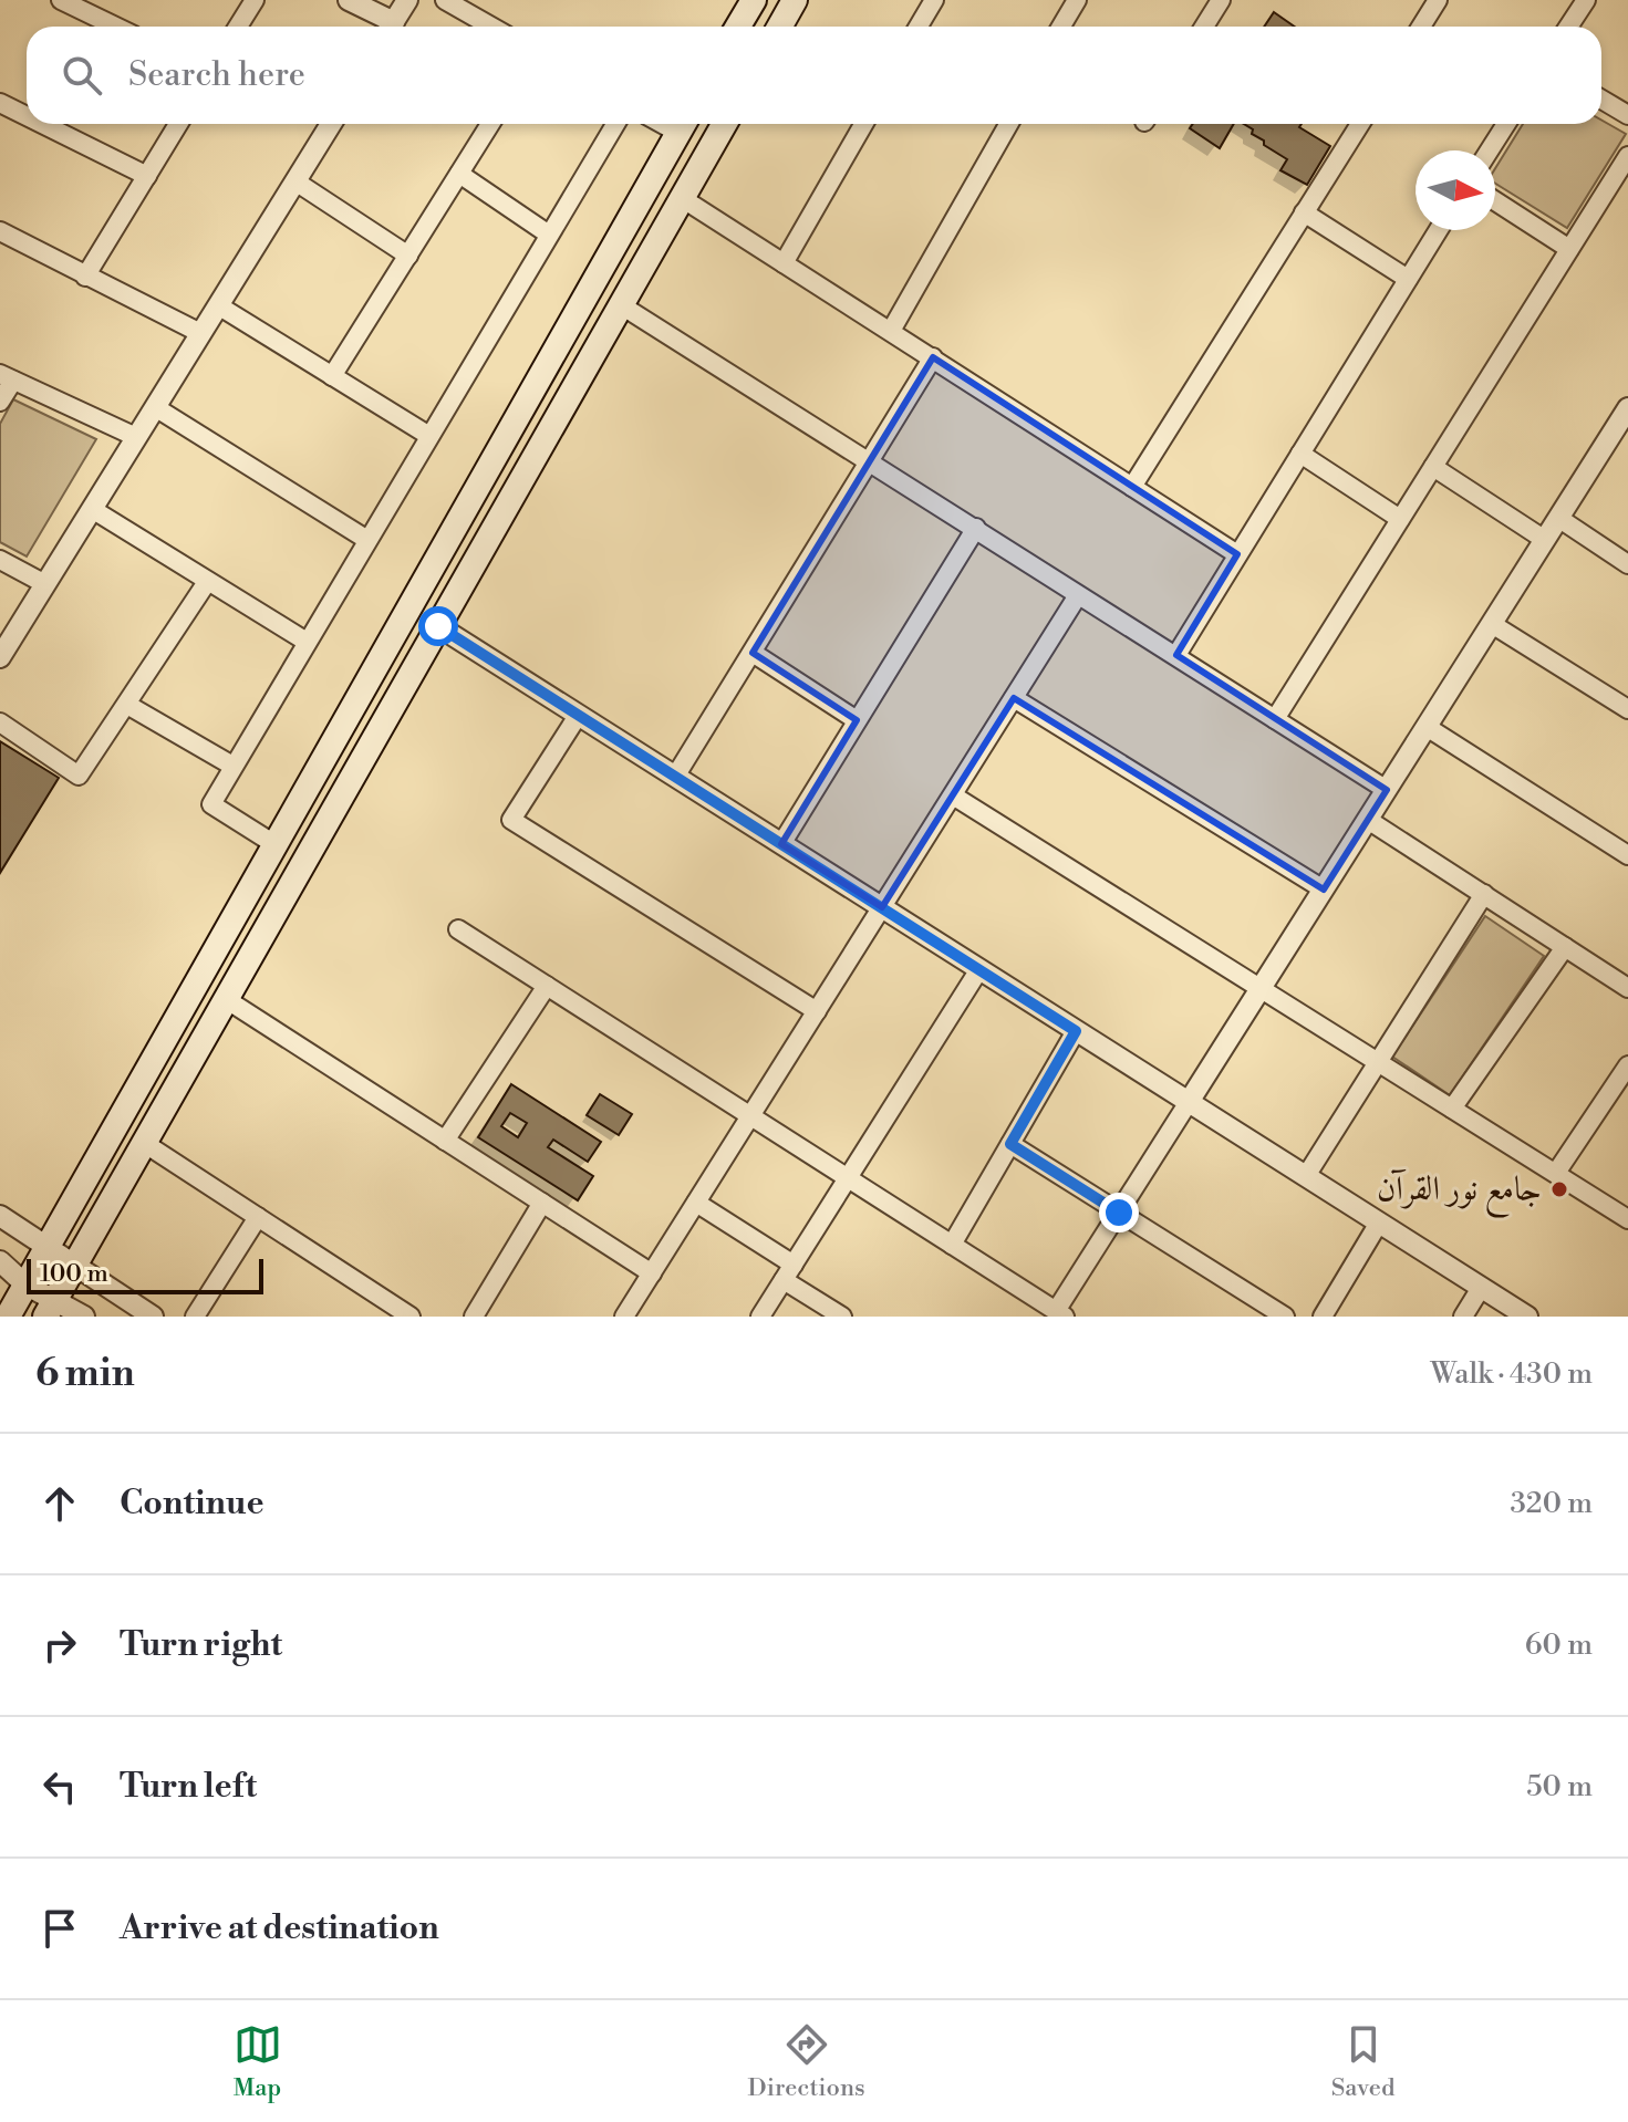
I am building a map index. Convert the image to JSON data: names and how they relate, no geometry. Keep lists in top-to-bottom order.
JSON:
{
  "places": ["جامع نور القرآن"],
  "scale_bar": "100 m",
  "north": "right",
  "page": {
    "search": "Search here",
    "scale": "100 m",
    "heading": ["6 min", "Walk · 430 m"],
    "list": [
      ["Continue", "320 m"],
      ["Turn right", "60 m"],
      ["Turn left", "50 m"],
      "Arrive at destination"
    ],
    "nav": ["Map", "Directions", "Saved"]
  }
}
